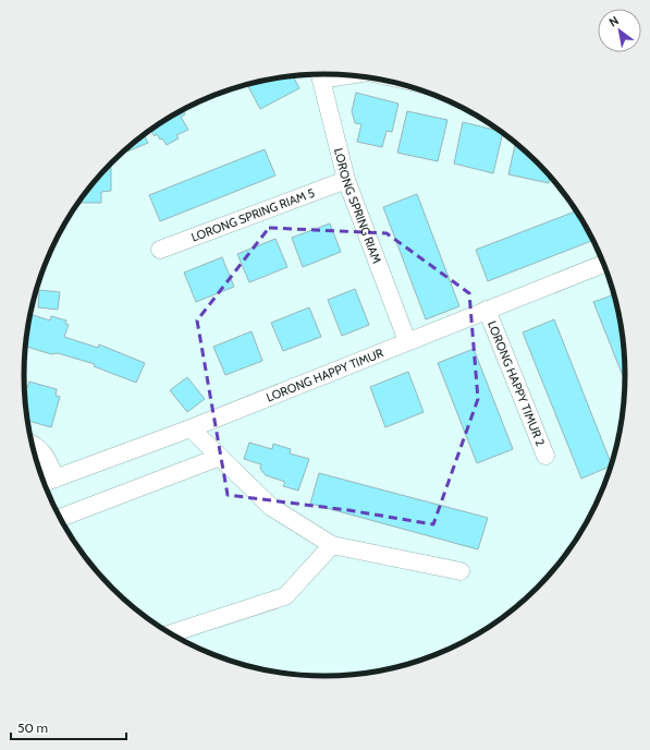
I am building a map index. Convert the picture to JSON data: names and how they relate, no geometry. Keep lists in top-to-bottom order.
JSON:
{
  "streets": {
    "street": [
      "LORONG SPRING RIAM",
      "LORONG SPRING RIAM 5",
      "LORONG HAPPY TIMUR",
      "LORONG HAPPY TIMUR 2"
    ]
  },
  "crossings": [
    ["LORONG SPRING RIAM", "LORONG SPRING RIAM 5"],
    ["LORONG SPRING RIAM", "LORONG HAPPY TIMUR"],
    ["LORONG HAPPY TIMUR", "LORONG HAPPY TIMUR 2"]
  ],
  "scale_bar": "50 m",
  "north": "top left"
}
